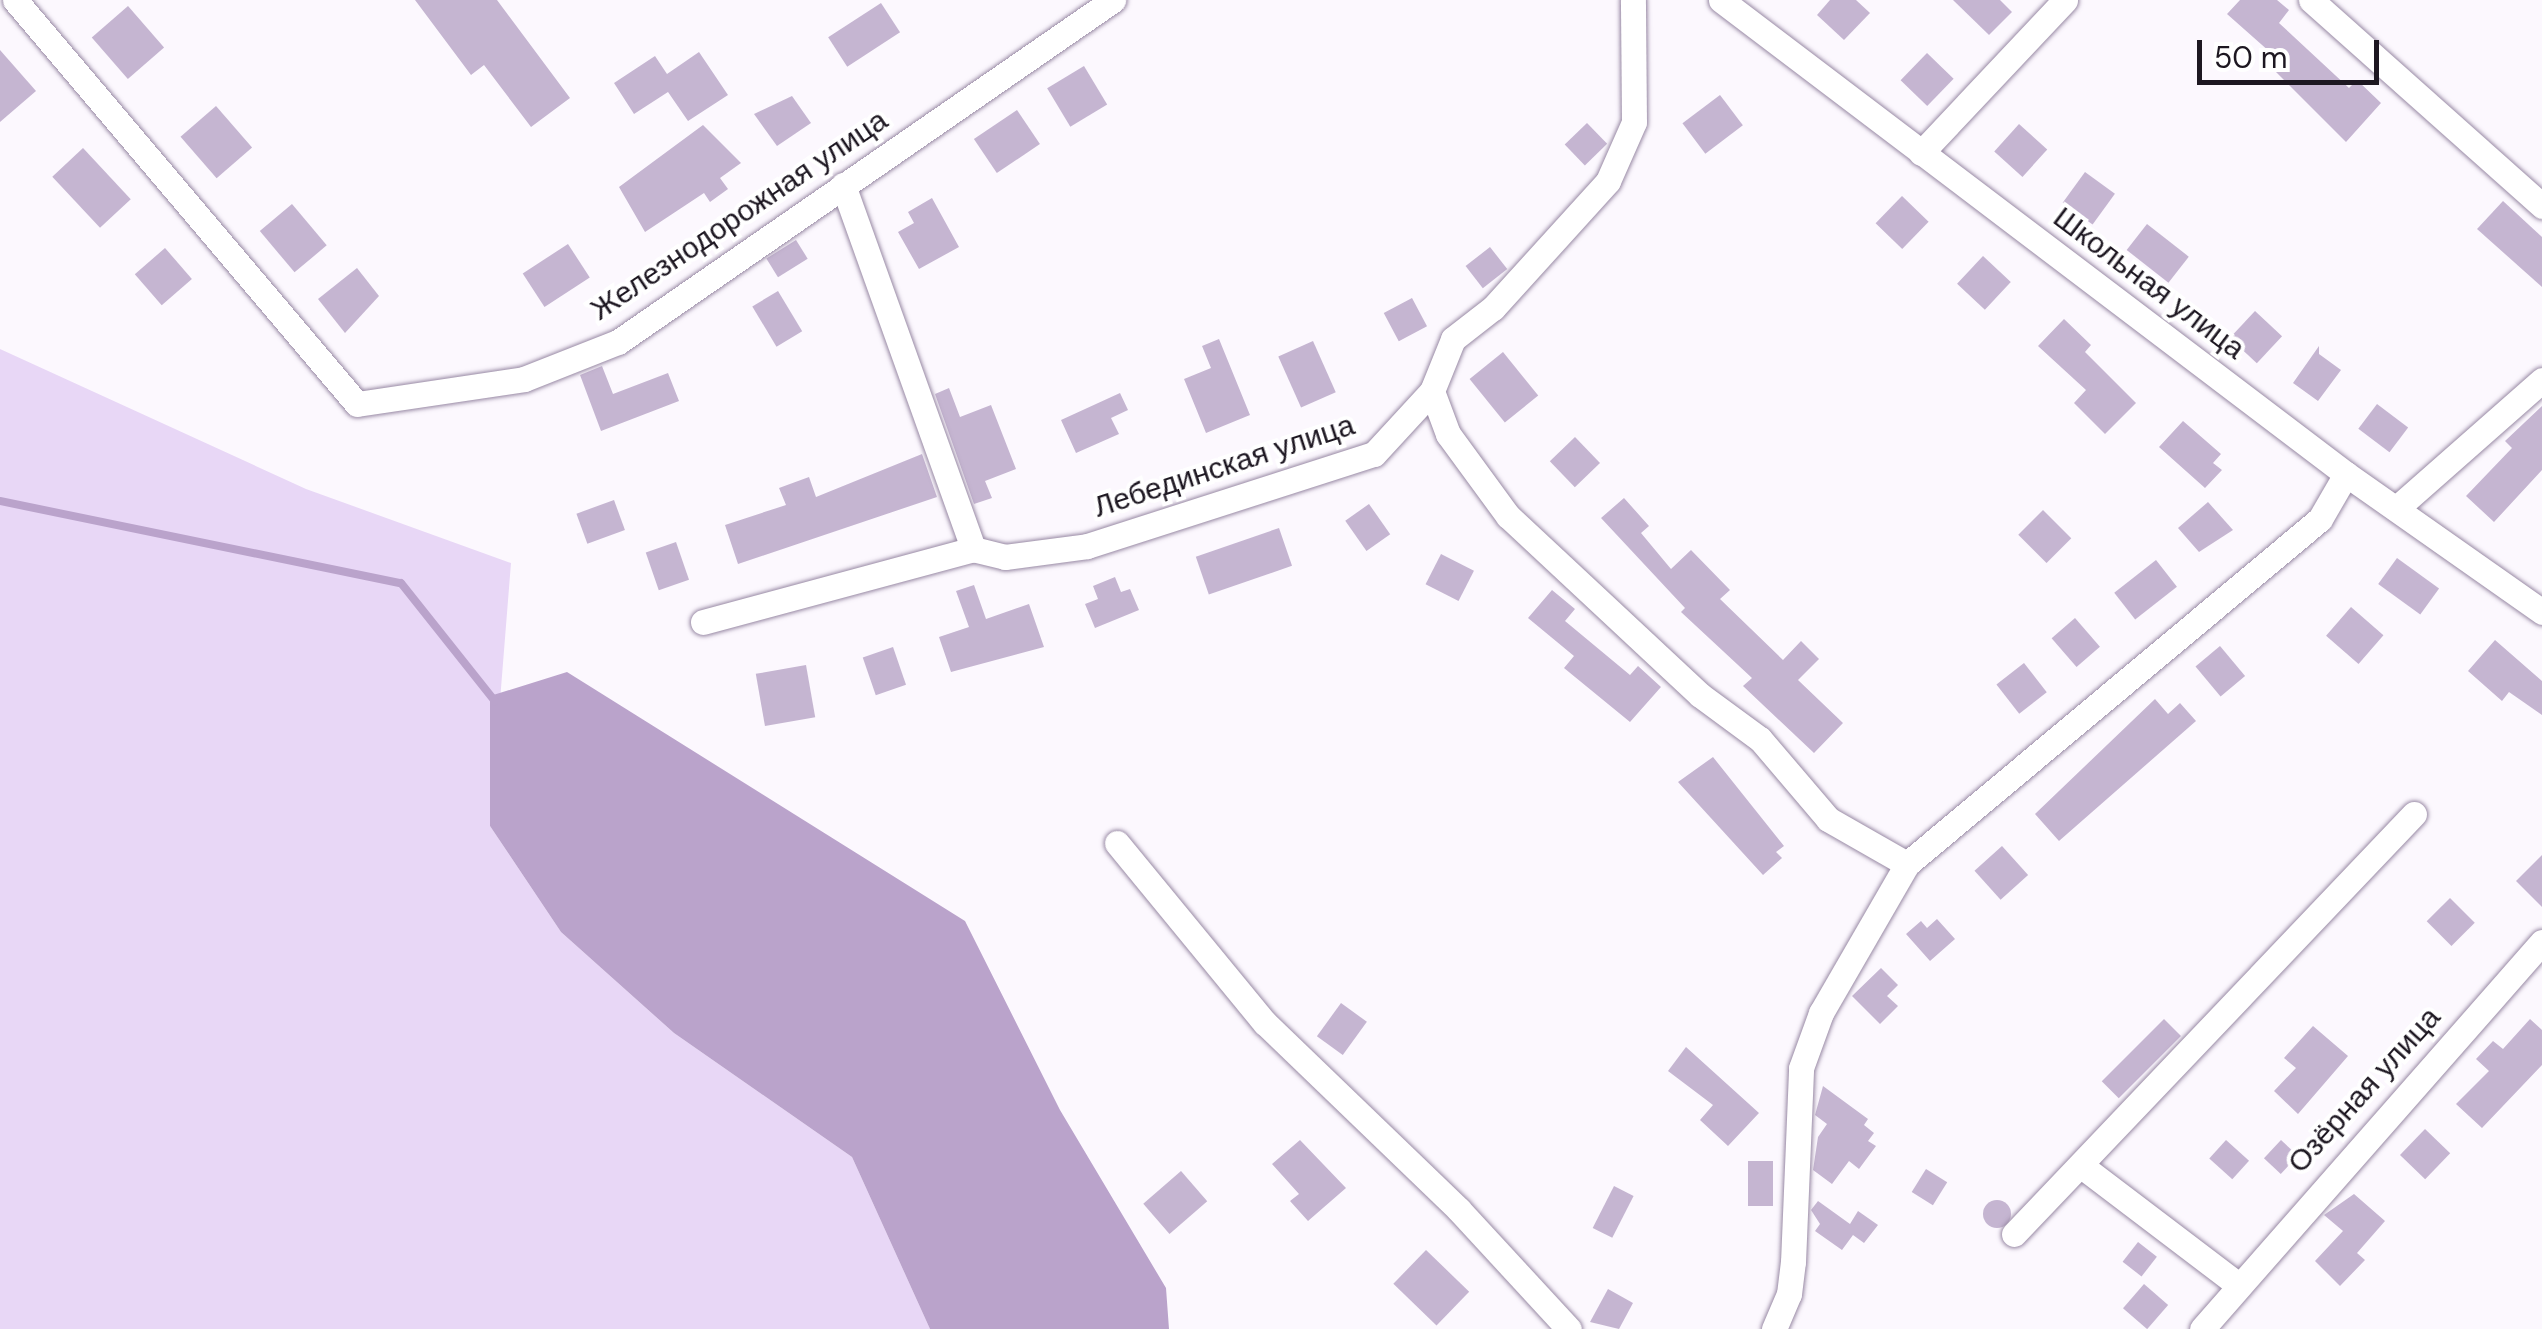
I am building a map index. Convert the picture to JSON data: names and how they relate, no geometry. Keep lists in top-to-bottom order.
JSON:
{
  "streets": {
    "street": [
      "Железнодорожная улица",
      "Школьная улица",
      "Лебединская улица",
      "Озёрная улица"
    ]
  },
  "scale_bar": "50 m"
}
